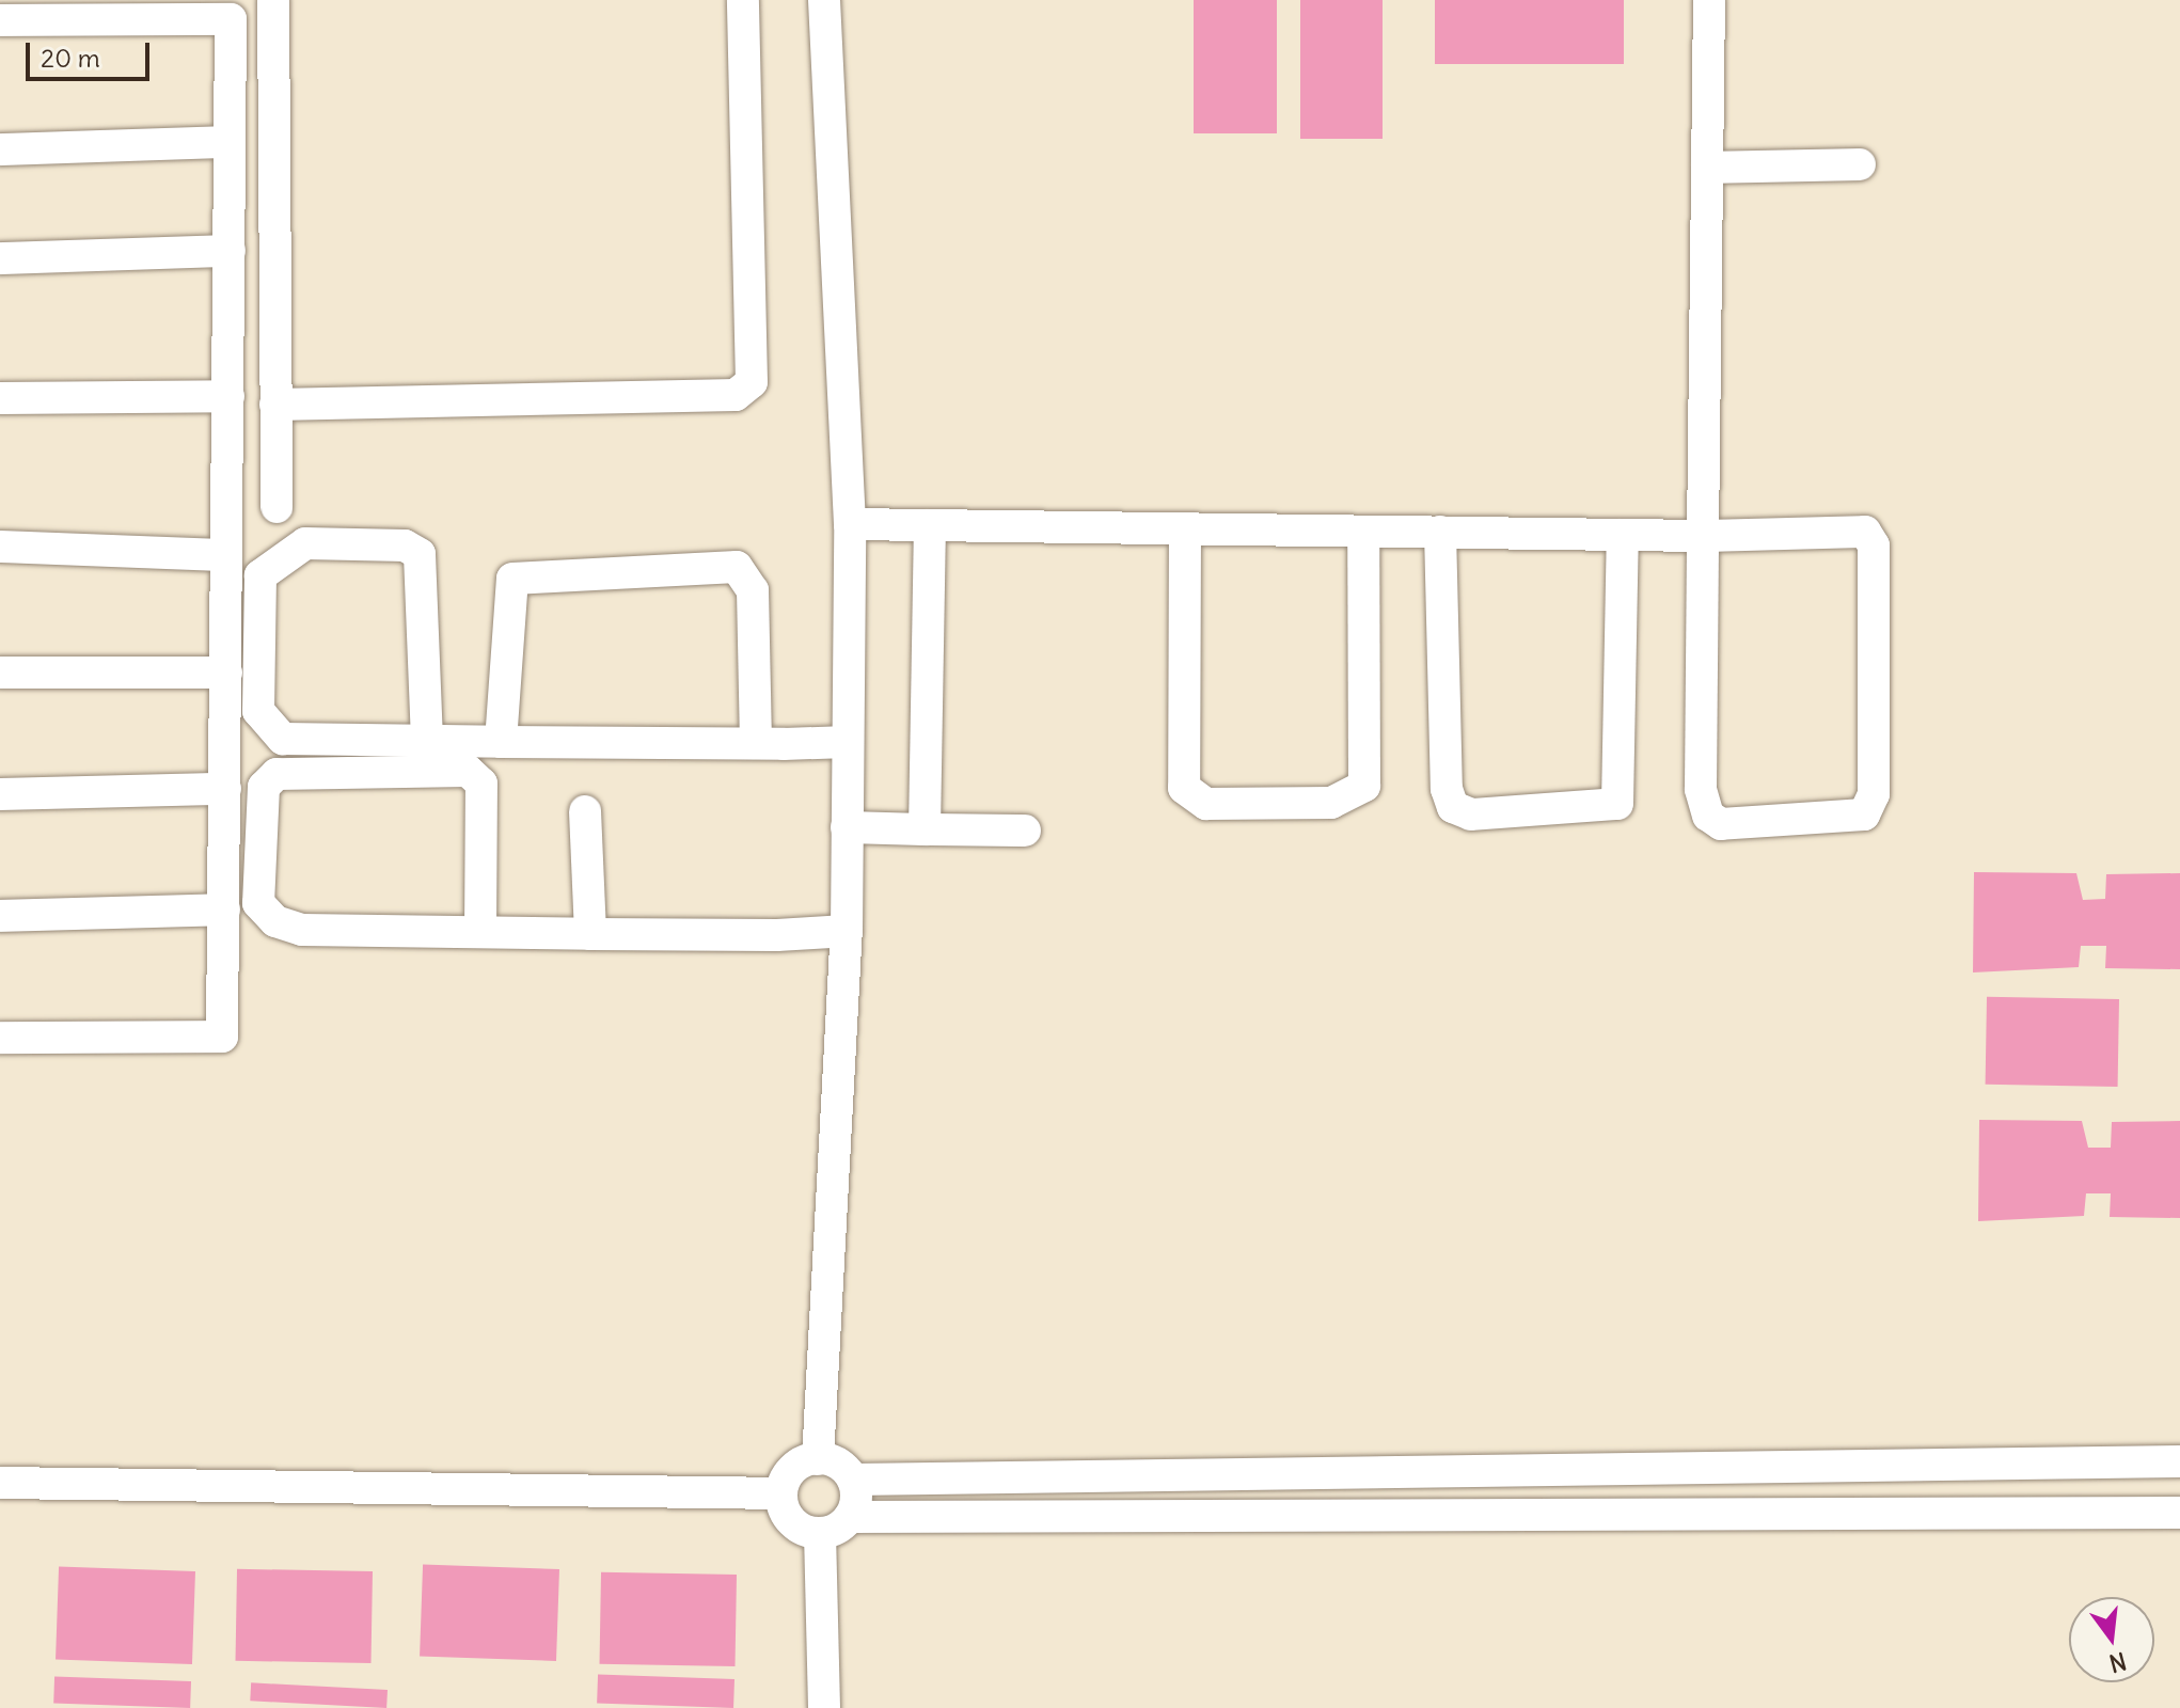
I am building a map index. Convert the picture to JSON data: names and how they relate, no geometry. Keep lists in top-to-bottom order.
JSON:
{
  "scale_bar": "20 m",
  "north": "bottom"
}
